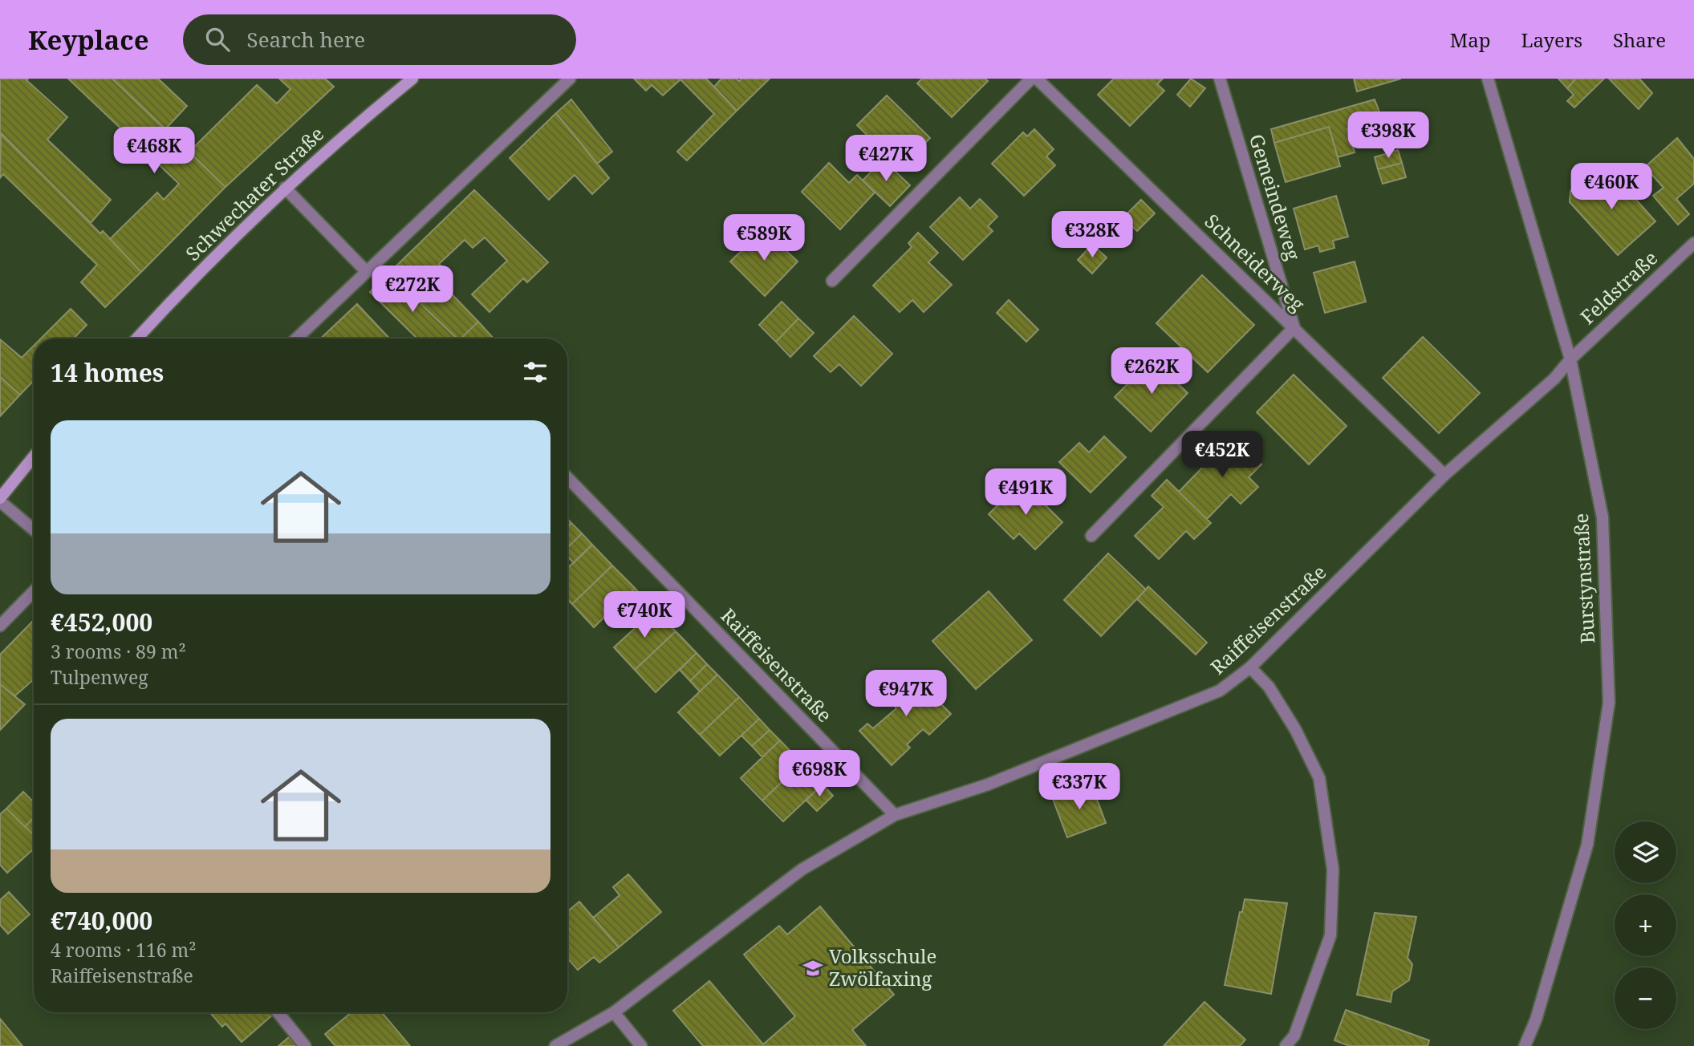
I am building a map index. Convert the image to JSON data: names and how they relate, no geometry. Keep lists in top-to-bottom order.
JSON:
{
  "streets": {
    "main road": ["Schwechater Straße"],
    "street": [
      "Gemeindeweg",
      "Schneiderweg",
      "Feldstraße",
      "Burstynstraße",
      "Raiffeisenstraße"
    ]
  },
  "crossings": [
    ["Gemeindeweg", "Schneiderweg"],
    ["Schneiderweg", "Raiffeisenstraße"],
    ["Feldstraße", "Burstynstraße"],
    ["Feldstraße", "Raiffeisenstraße"],
    ["Burstynstraße", "Raiffeisenstraße"]
  ],
  "places": {
    "school or university": ["Volksschule Zwölfaxing"]
  },
  "page": {
    "header": "Keyplace",
    "search": "Search here",
    "nav": ["Map", "Layers", "Share"],
    "price": [
      "€398K",
      "€468K",
      "€427K",
      "€460K",
      "€328K",
      "€589K",
      "€272K",
      "€262K",
      "€452K",
      "€491K",
      "€740K",
      "€947K",
      "€698K",
      "€337K"
    ],
    "heading": "14 homes",
    "list": [
      {
        "name": "€452,000",
        "note": "3 rooms · 89 m² · Tulpenweg"
      },
      {
        "name": "€740,000",
        "note": "4 rooms · 116 m² · Raiffeisenstraße"
      }
    ],
    "map_buttons": ["+", "−"]
  }
}
